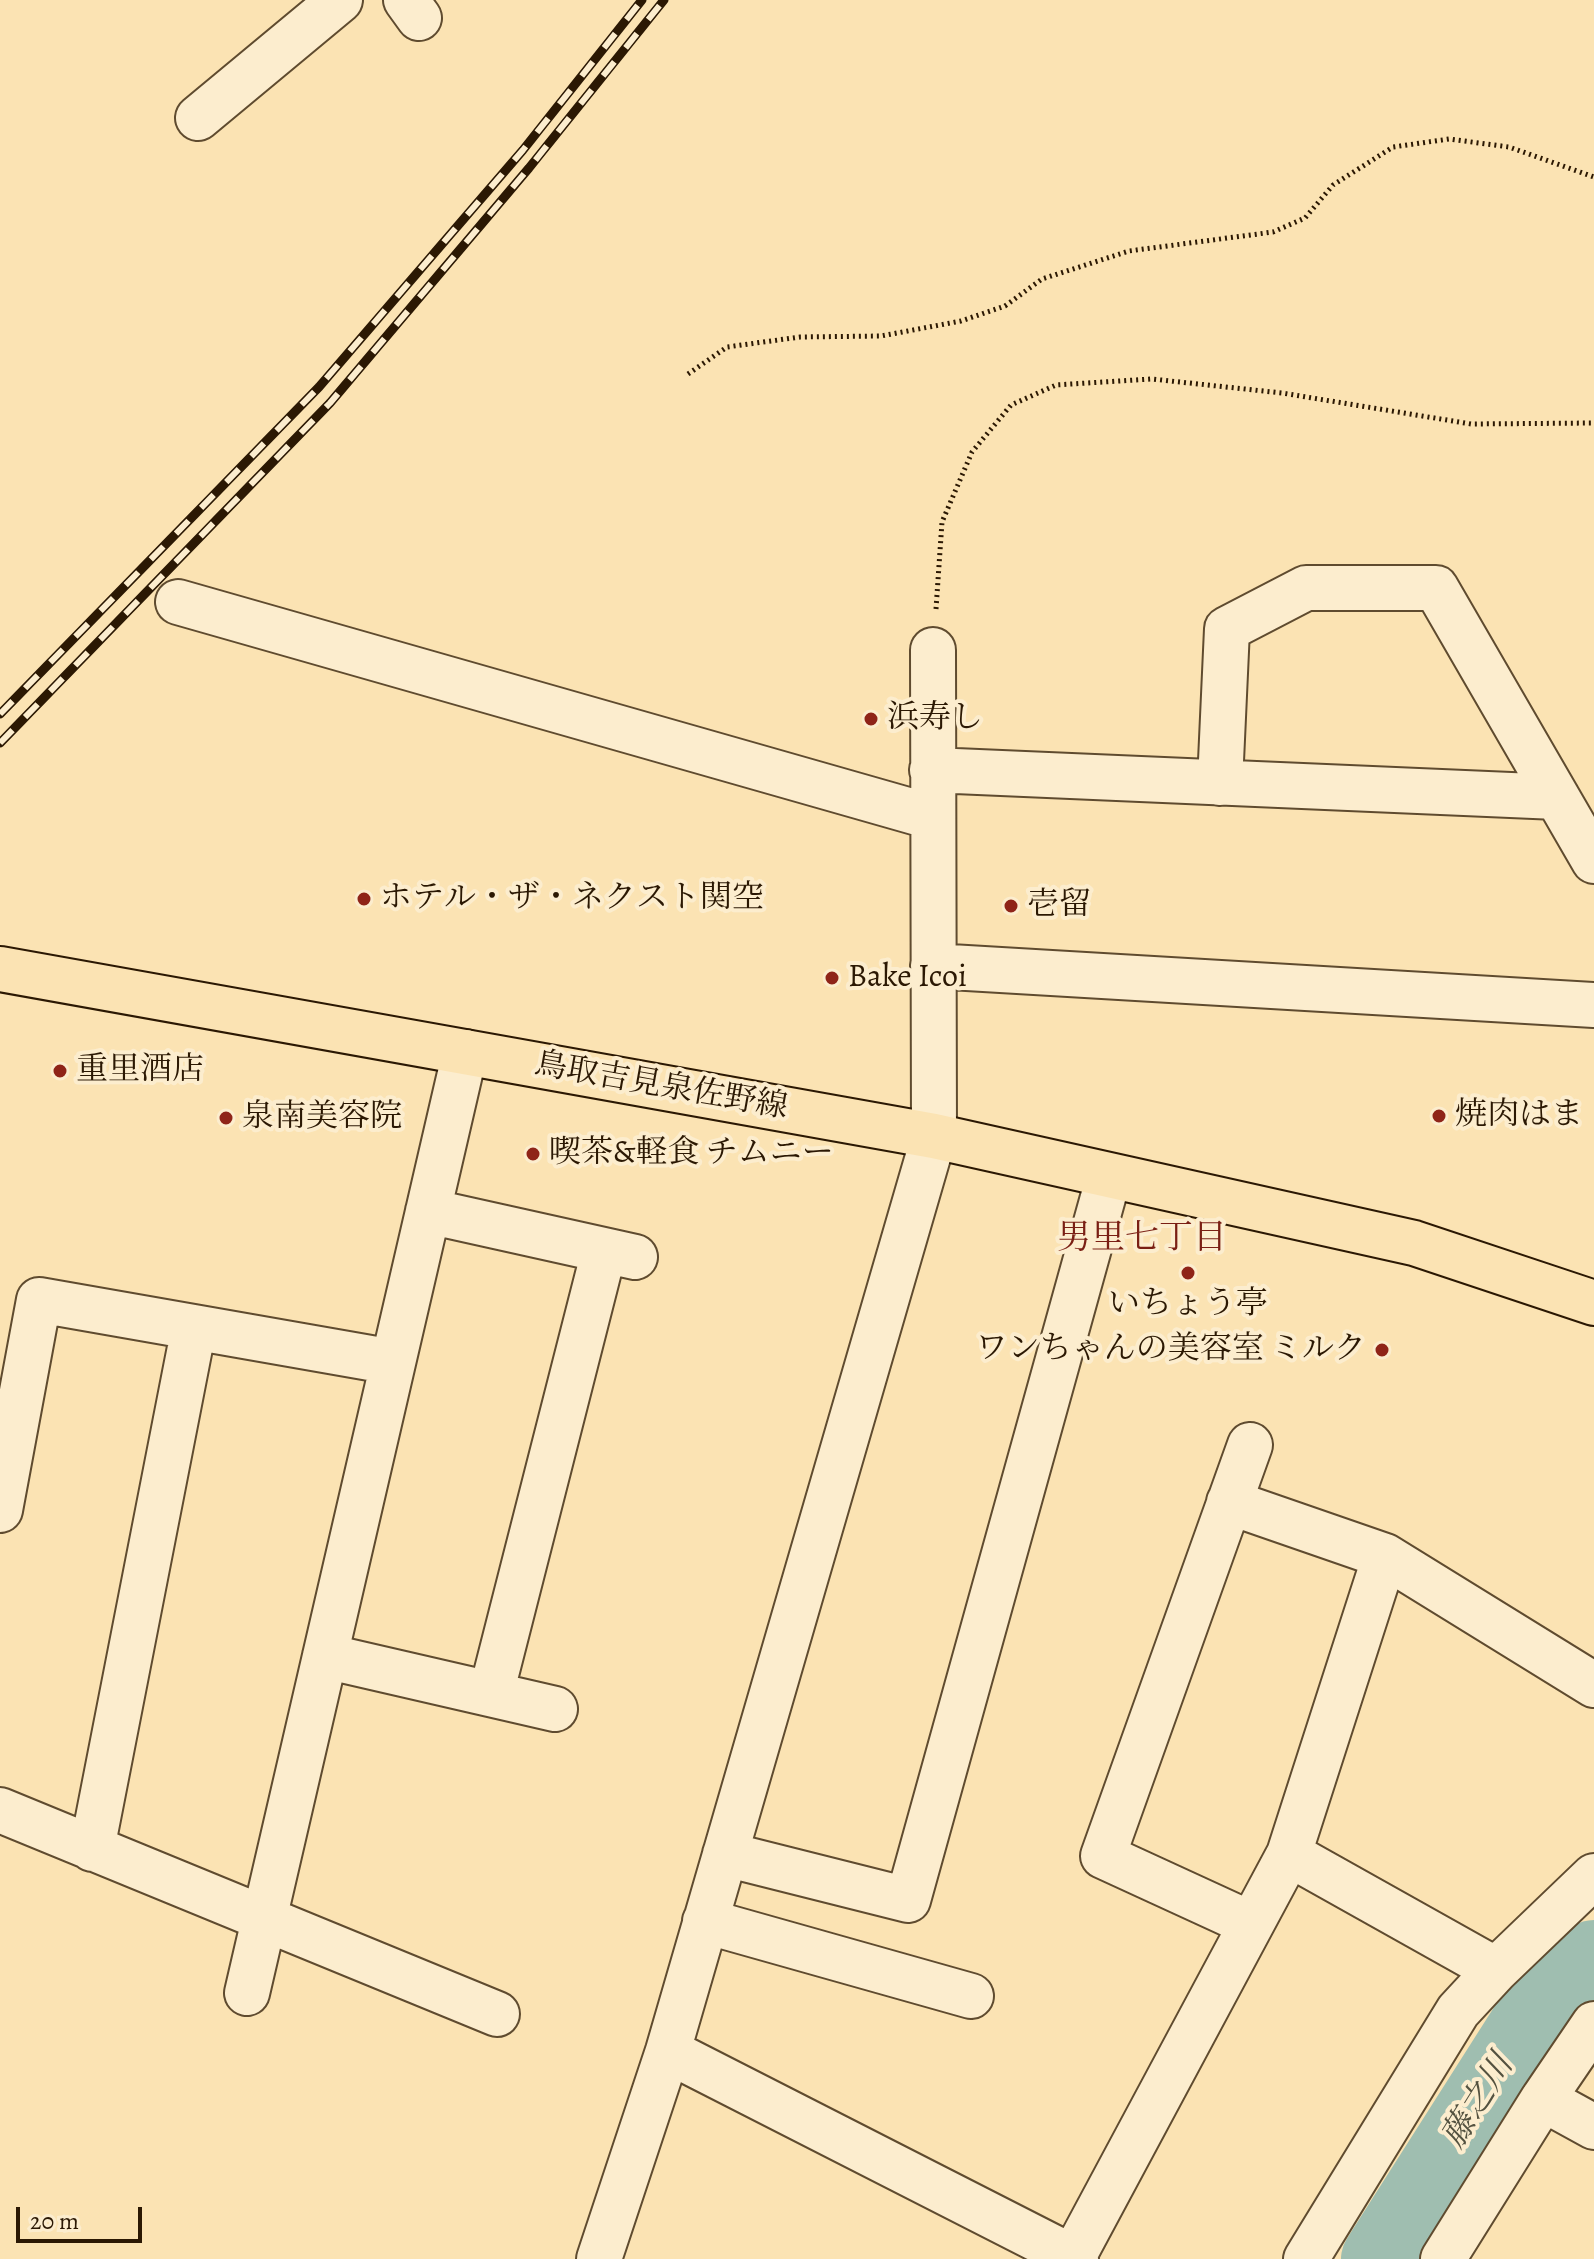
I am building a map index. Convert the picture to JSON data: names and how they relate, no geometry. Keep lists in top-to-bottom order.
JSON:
{
  "streets": {
    "main road": ["鳥取吉見泉佐野線"]
  },
  "districts": ["男里七丁目"],
  "water": ["藤之川"],
  "places": [
    "浜寿し",
    "ホテル・ザ・ネクスト関空",
    "壱留",
    "Bake Icoi",
    "重里酒店",
    "焼肉はま",
    "泉南美容院",
    "喫茶&軽食 チムニー",
    "いちょう亭",
    "ワンちゃんの美容室 ミルク"
  ],
  "scale_bar": "20 m"
}
